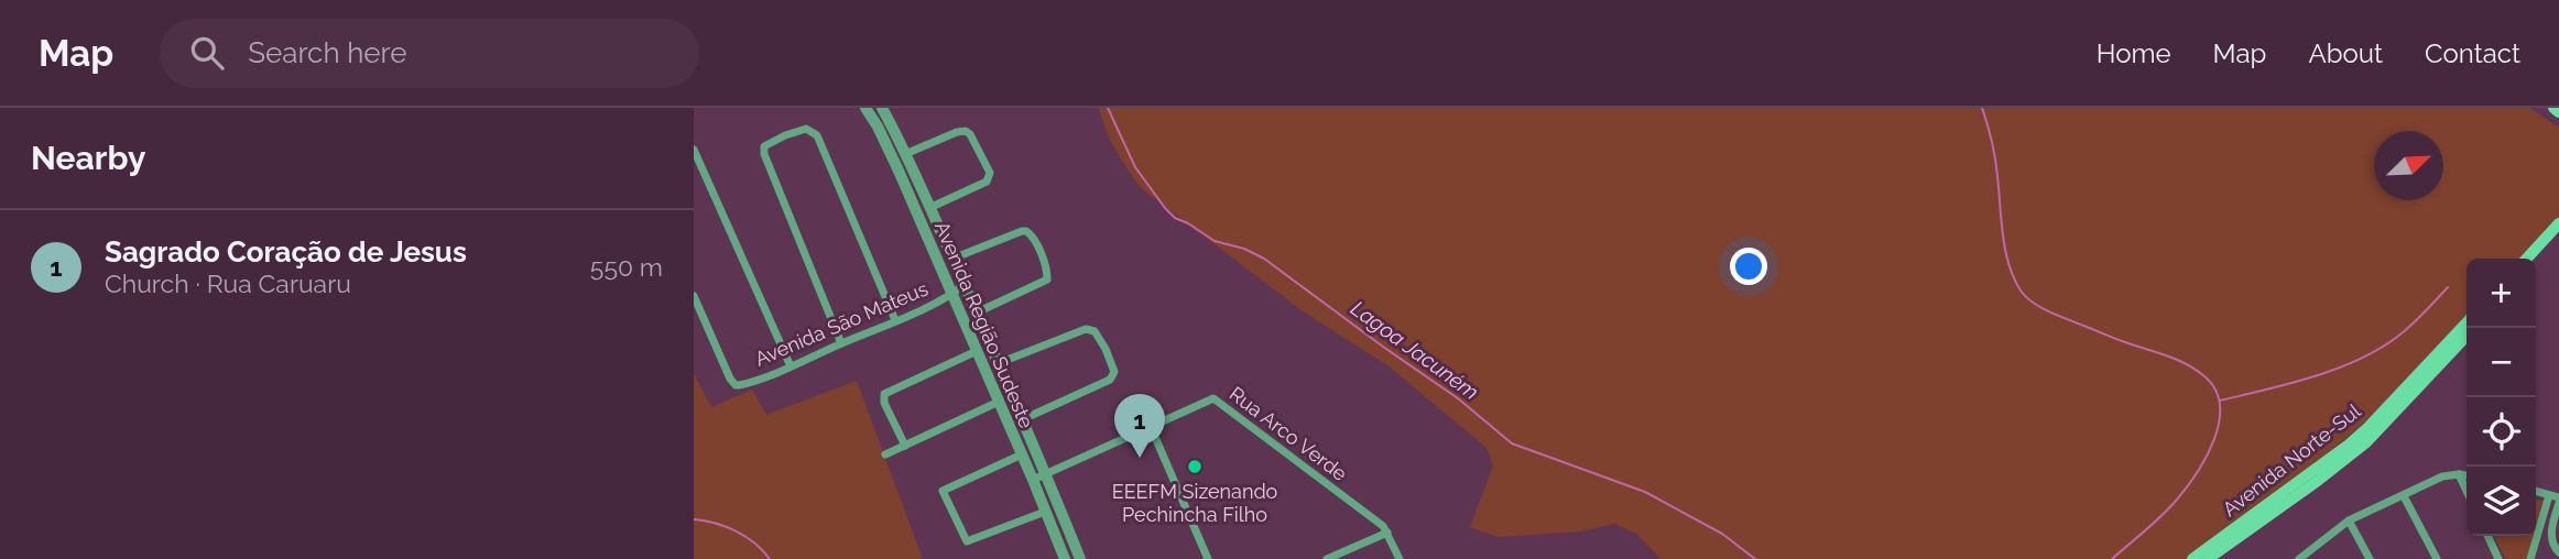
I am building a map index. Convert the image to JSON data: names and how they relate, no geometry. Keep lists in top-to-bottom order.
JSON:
{
  "streets": {
    "main road": ["Avenida Norte-Sul"],
    "street": ["Avenida São Mateus", "Avenida Região Sudeste", "Rua Arco Verde"]
  },
  "crossings": [
    ["Avenida São Mateus", "Avenida Região Sudeste"],
    ["Avenida Região Sudeste", "Rua Arco Verde"]
  ],
  "water": ["Lagoa Jacuném"],
  "places": ["EEEFM Sizenando Pechincha Filho"],
  "north": "top right",
  "page": {
    "header": "Map",
    "search": "Search here",
    "nav": [
      "Home",
      "Map",
      "About",
      "Contact"
    ],
    "heading": "Nearby",
    "list": [
      {
        "mark": "1",
        "name": "Sagrado Coração de Jesus",
        "note": "Church · Rua Caruaru",
        "value": "550 m"
      }
    ],
    "map_buttons": ["+", "−"],
    "pins": "1"
  }
}
